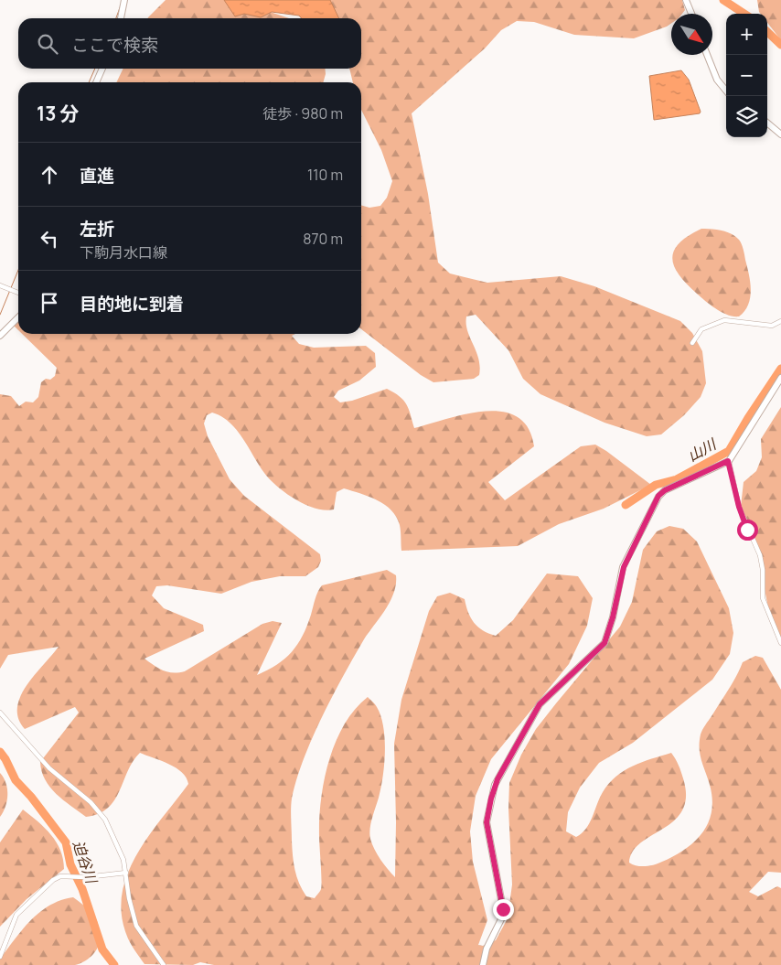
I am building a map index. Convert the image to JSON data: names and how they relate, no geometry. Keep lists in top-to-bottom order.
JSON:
{
  "water": ["山川", "迫谷川"],
  "north": "bottom right",
  "page": {
    "map_buttons": ["+", "−"],
    "search": "ここで検索",
    "heading": ["13 分", "徒歩 · 980 m"],
    "list": [
      ["直進", "110 m"],
      ["左折", "下駒月水口線", "870 m"],
      "目的地に到着"
    ]
  }
}
